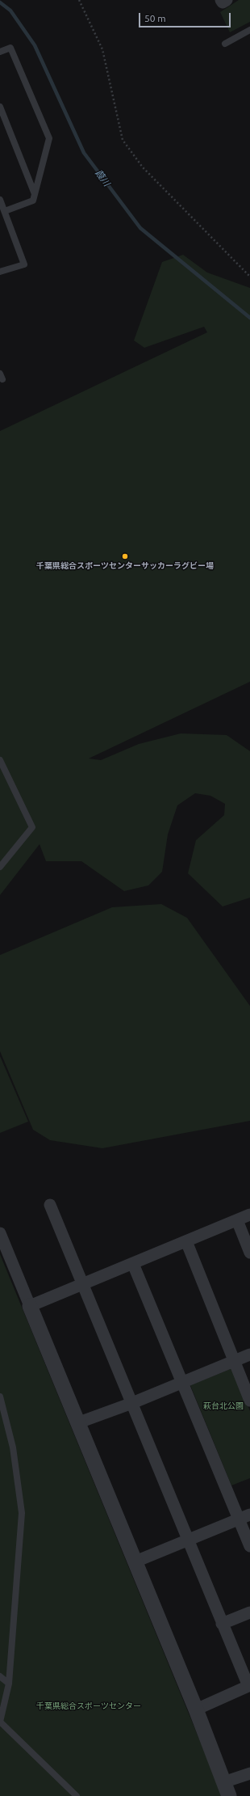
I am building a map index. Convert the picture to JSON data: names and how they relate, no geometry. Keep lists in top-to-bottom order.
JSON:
{
  "water": ["葭川"],
  "parks": ["萩台北公園", "千葉県総合スポーツセンター"],
  "places": ["千葉県総合スポーツセンターサッカーラグビー場"],
  "scale_bar": "50 m"
}
